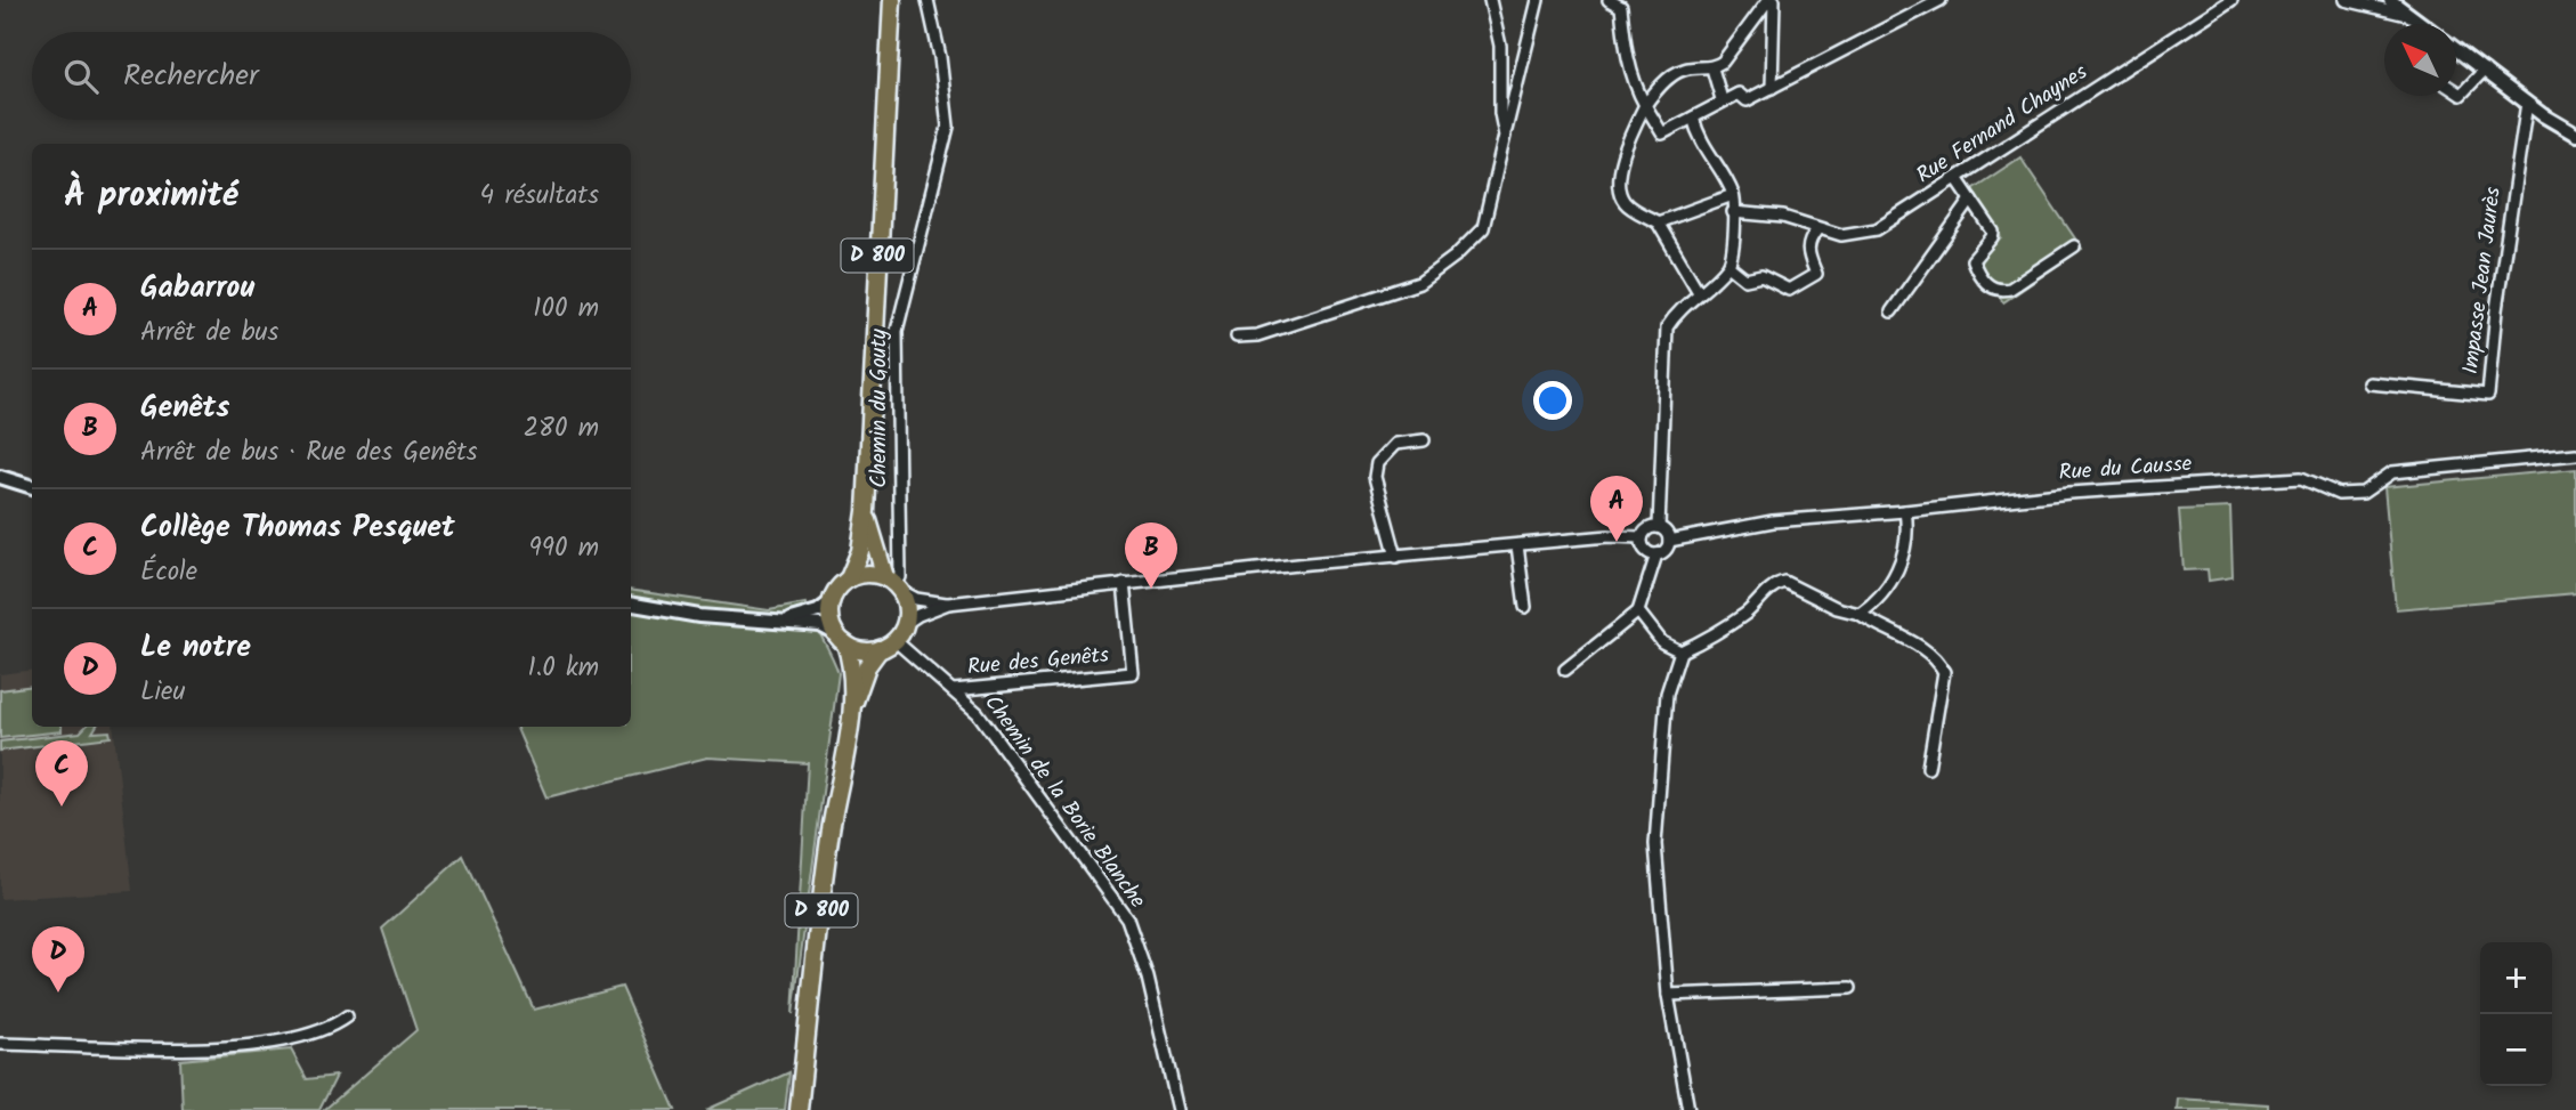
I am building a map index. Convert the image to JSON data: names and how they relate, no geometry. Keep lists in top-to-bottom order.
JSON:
{
  "streets": {
    "main road": ["D 800"],
    "street": [
      "Rue Fernand Chaynes",
      "Impasse Jean Jaurès",
      "Chemin du Gouty",
      "Rue du Causse",
      "Rue des Genêts",
      "Chemin de la Borie Blanche"
    ]
  },
  "crossings": [
    ["D 800", "Chemin du Gouty"],
    ["D 800", "Chemin de la Borie Blanche"],
    ["Chemin du Gouty", "Chemin de la Borie Blanche"],
    ["Rue des Genêts", "Chemin de la Borie Blanche"]
  ],
  "north": "top left",
  "page": {
    "search": "Rechercher",
    "heading": ["À proximité", "4 résultats"],
    "list": [
      {
        "mark": "A",
        "name": "Gabarrou",
        "note": "Arrêt de bus",
        "value": "100 m"
      },
      {
        "mark": "B",
        "name": "Genêts",
        "note": "Arrêt de bus · Rue des Genêts",
        "value": "280 m"
      },
      {
        "mark": "C",
        "name": "Collège Thomas Pesquet",
        "note": "École",
        "value": "990 m"
      },
      {
        "mark": "D",
        "name": "Le notre",
        "note": "Lieu",
        "value": "1.0 km"
      }
    ],
    "pins": [
      "A",
      "B",
      "C",
      "D"
    ],
    "map_buttons": ["+", "−"]
  }
}
